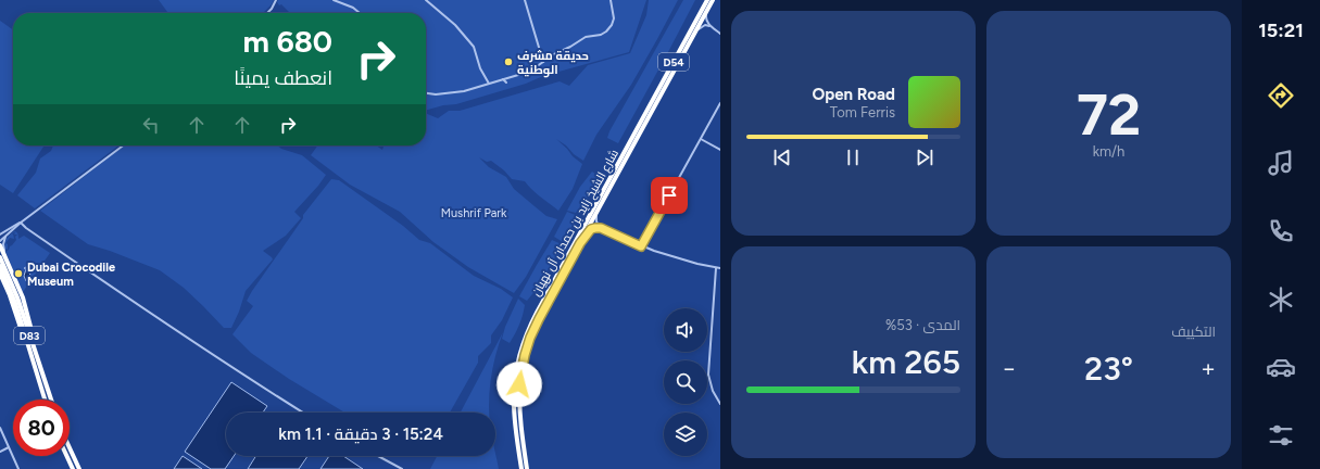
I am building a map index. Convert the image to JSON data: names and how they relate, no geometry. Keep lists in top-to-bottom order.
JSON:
{
  "streets": {
    "highway": ["D54", "شارع الشيخ زايد بن حمدان آل نهيان", "D83"]
  },
  "parks": ["Mushrif Park"],
  "places": ["حديقة مشرف الوطنية", "Dubai Crocodile Museum"],
  "page": {
    "tabs": "15:21",
    "tile": [
      ["72", "km/h"],
      "التكييف",
      ["المدى · 53%", "265 km"]
    ],
    "turn": ["680 m", "انعطف يمينًا"],
    "song": ["Open Road", "Tom Ferris"],
    "heat": ["−", "23°", "+"],
    "limit": "80",
    "trip": "15:24 · 3 دقيقة · 1.1 km"
  }
}
